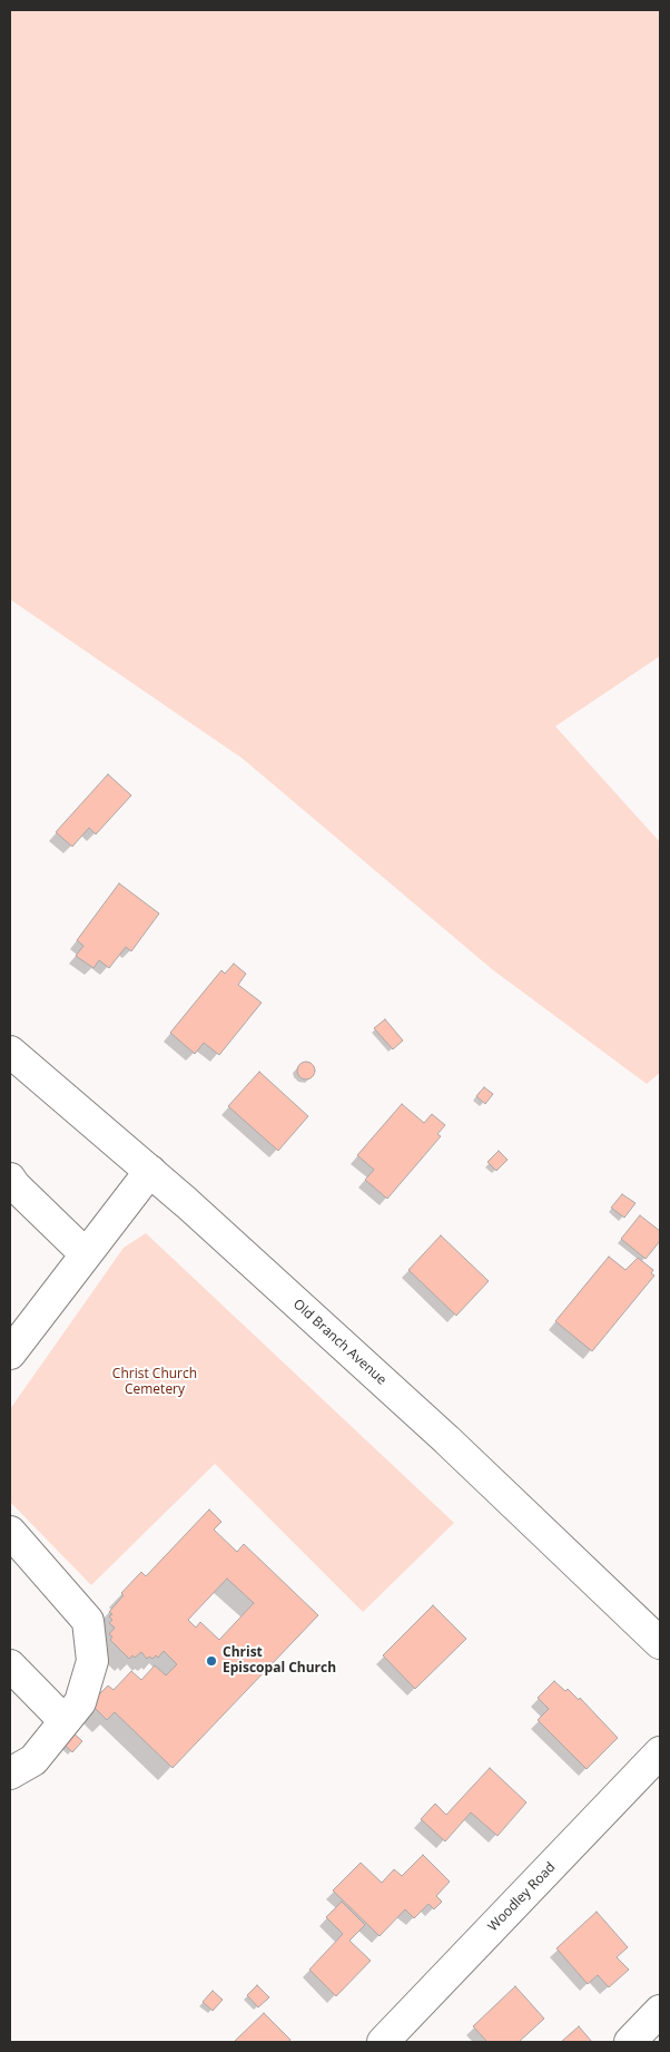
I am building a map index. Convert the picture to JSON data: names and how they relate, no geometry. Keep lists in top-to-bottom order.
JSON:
{
  "streets": {
    "main road": ["Old Branch Avenue", "Woodley Road"]
  },
  "parks": ["Christ Church Cemetery"],
  "places": ["Christ Episcopal Church"]
}
